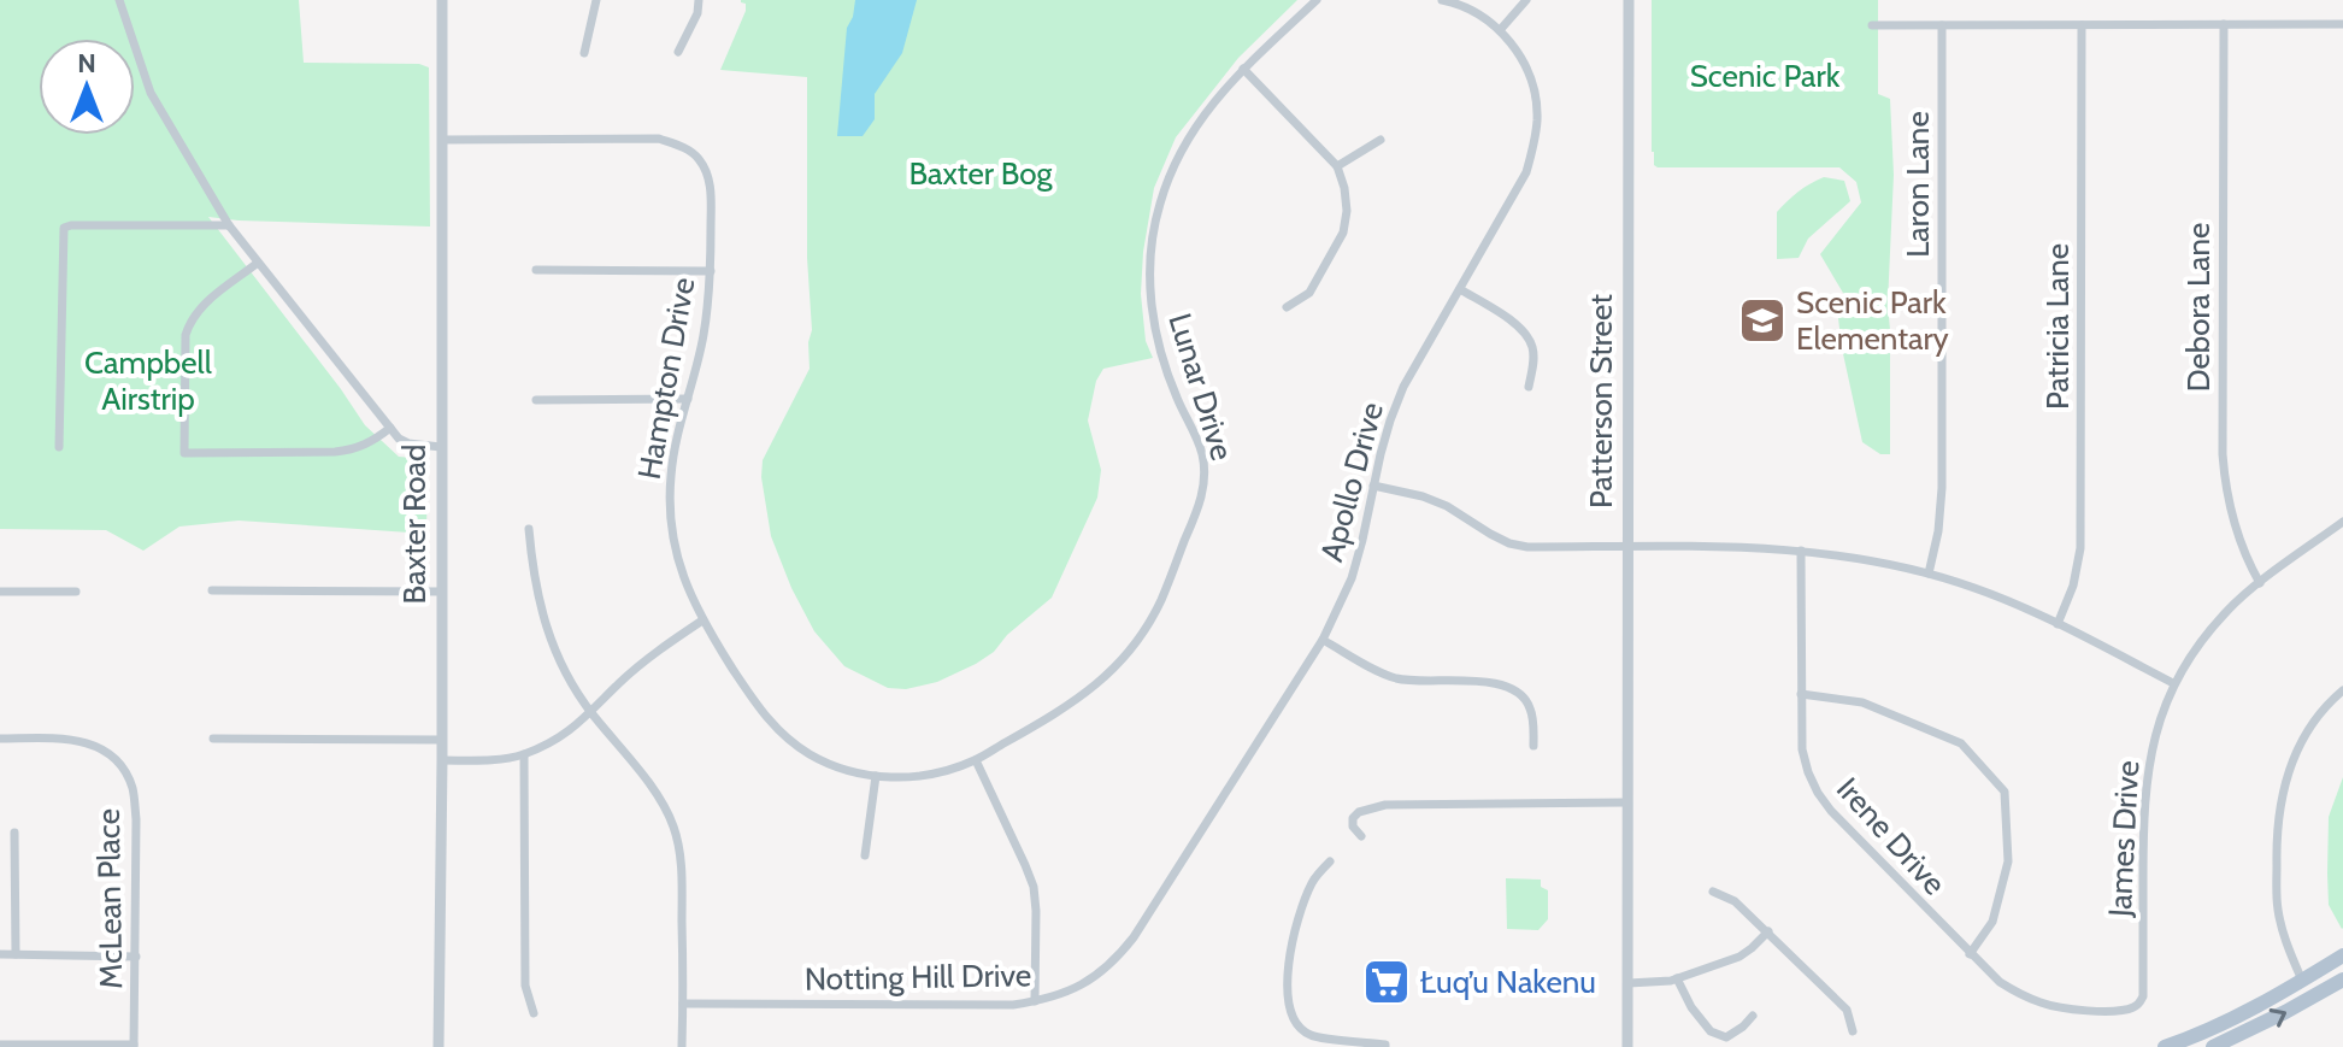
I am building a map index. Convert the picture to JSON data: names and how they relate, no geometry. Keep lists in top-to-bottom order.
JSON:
{
  "streets": {
    "street": [
      "Laron Lane",
      "Debora Lane",
      "Patricia Lane",
      "Hampton Drive",
      "Lunar Drive",
      "Patterson Street",
      "Apollo Drive",
      "Baxter Road",
      "Irene Drive",
      "James Drive",
      "McLean Place",
      "Notting Hill Drive"
    ]
  },
  "crossings": [
    ["Debora Lane", "James Drive"],
    ["Hampton Drive", "Lunar Drive"],
    ["Hampton Drive", "Baxter Road"],
    ["Apollo Drive", "Notting Hill Drive"],
    ["Irene Drive", "James Drive"]
  ],
  "parks": ["Scenic Park", "Baxter Bog", "Campbell Airstrip"],
  "places": {
    "school or university": ["Scenic Park Elementary"],
    "supermarket": ["Łuq’u Nakenu"]
  },
  "north": "top"
}
